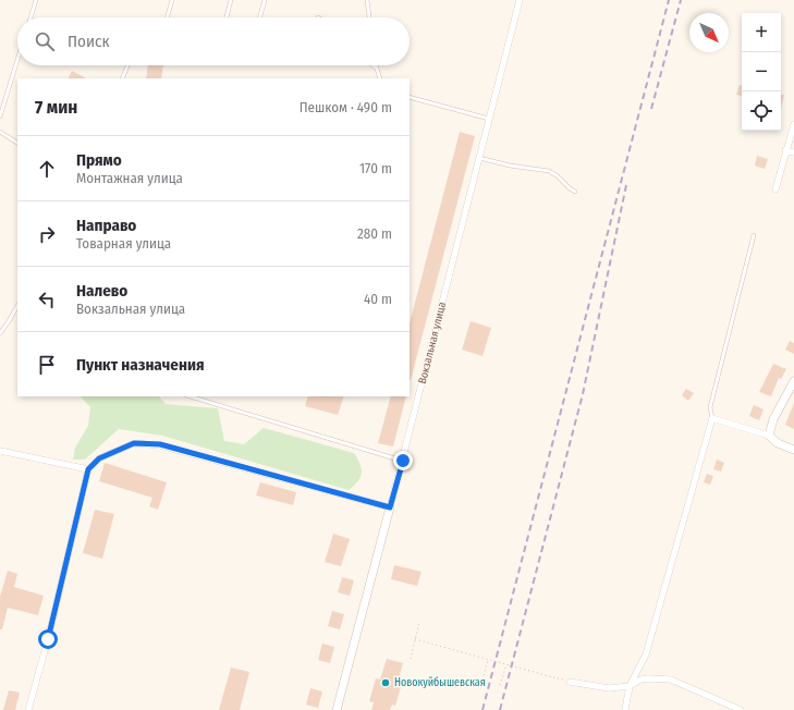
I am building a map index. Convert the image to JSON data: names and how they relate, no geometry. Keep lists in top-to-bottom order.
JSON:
{
  "streets": {
    "street": ["Вокзальная улица"]
  },
  "places": ["Новокуйбышевская"],
  "north": "bottom right",
  "page": {
    "map_buttons": ["+", "−"],
    "search": "Поиск",
    "heading": ["7 мин", "Пешком · 490 m"],
    "list": [
      ["Прямо", "Монтажная улица", "170 m"],
      ["Направо", "Товарная улица", "280 m"],
      ["Налево", "Вокзальная улица", "40 m"],
      "Пункт назначения"
    ]
  }
}
